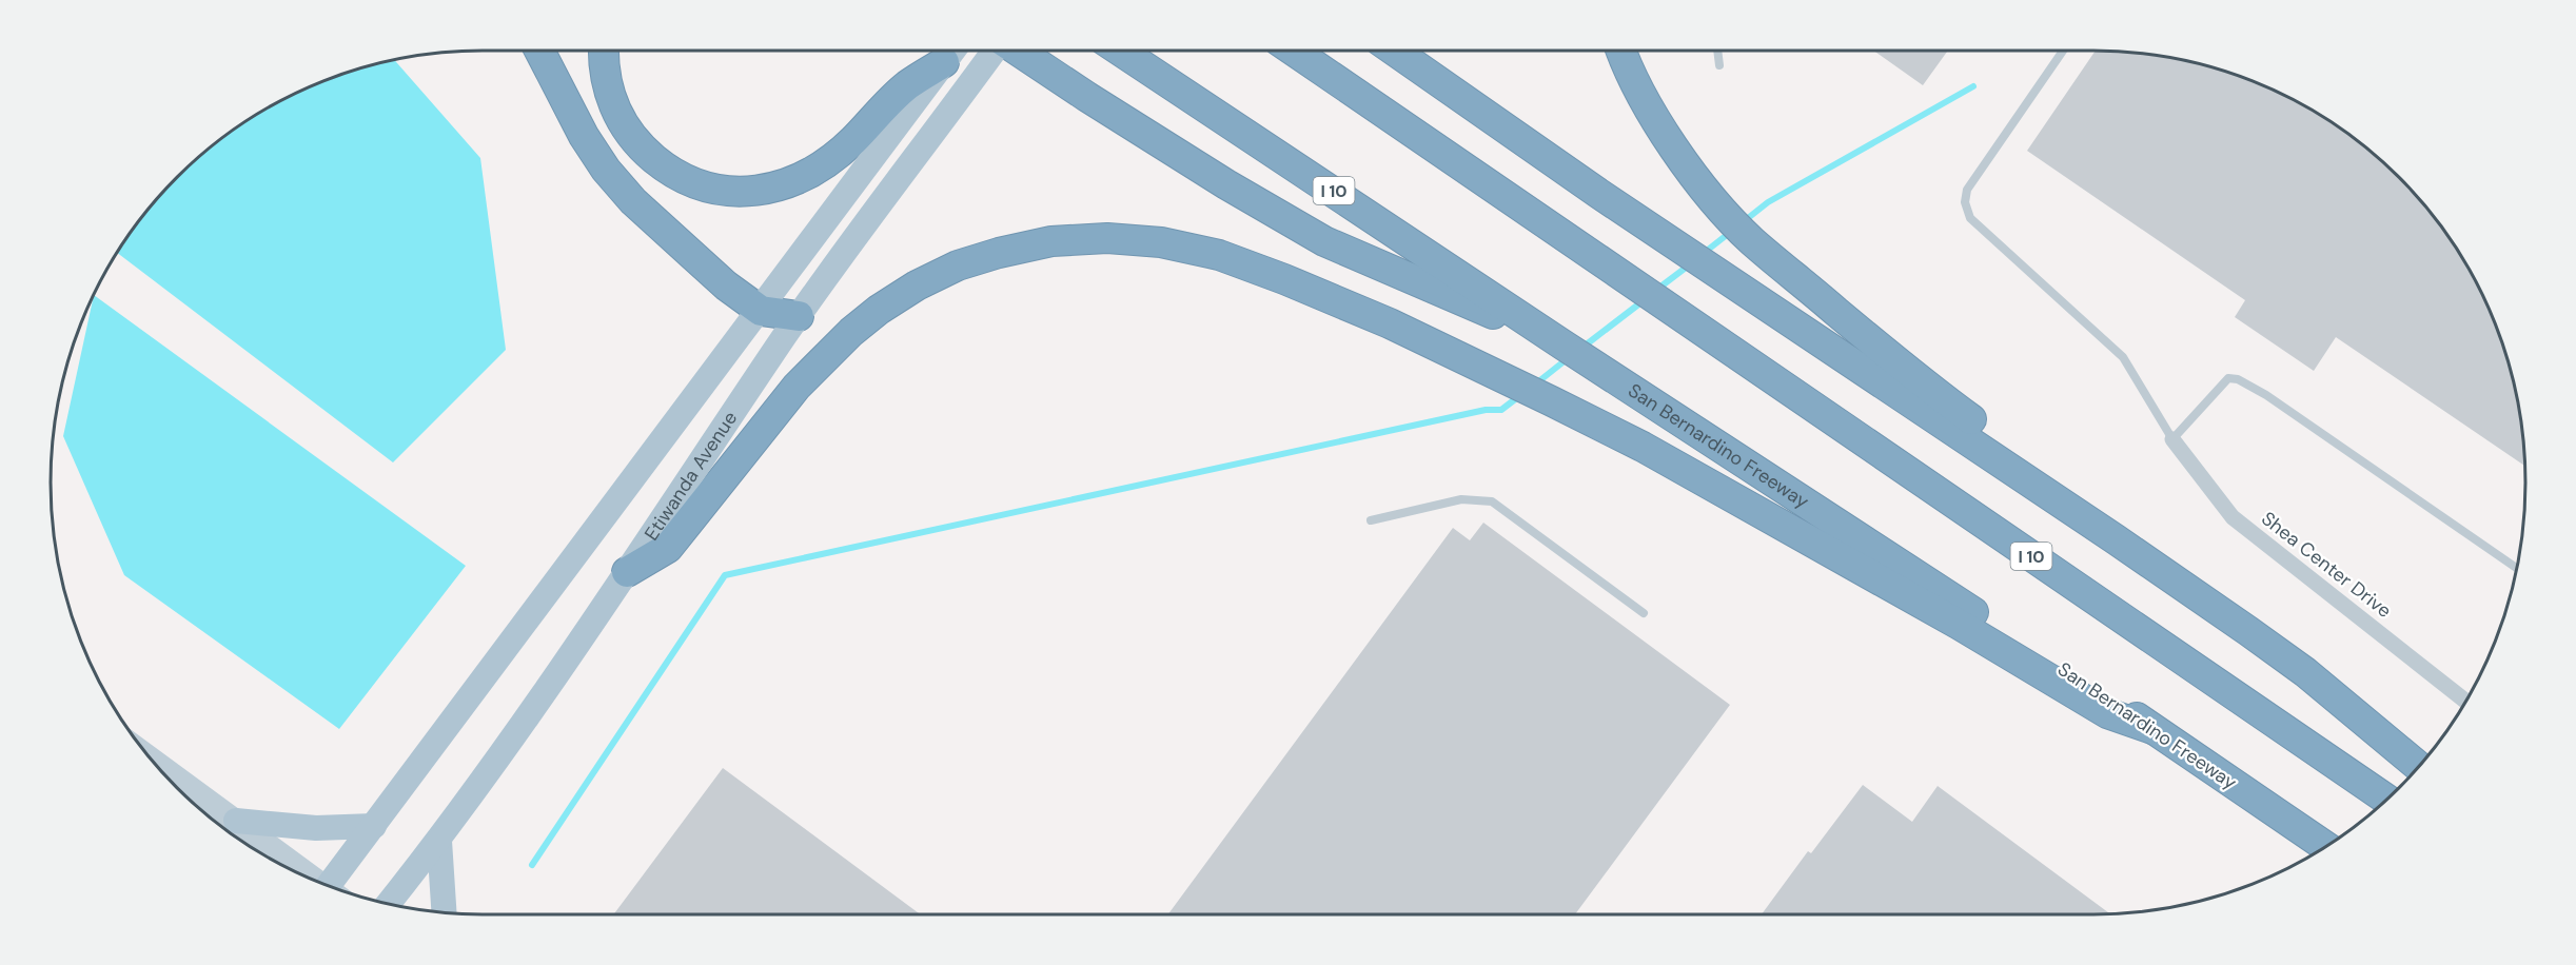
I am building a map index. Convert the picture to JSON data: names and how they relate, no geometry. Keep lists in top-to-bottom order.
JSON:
{
  "streets": {
    "highway": ["I 10", "San Bernardino Freeway"],
    "main road": ["Etiwanda Avenue"],
    "street": ["Shea Center Drive"]
  }
}
